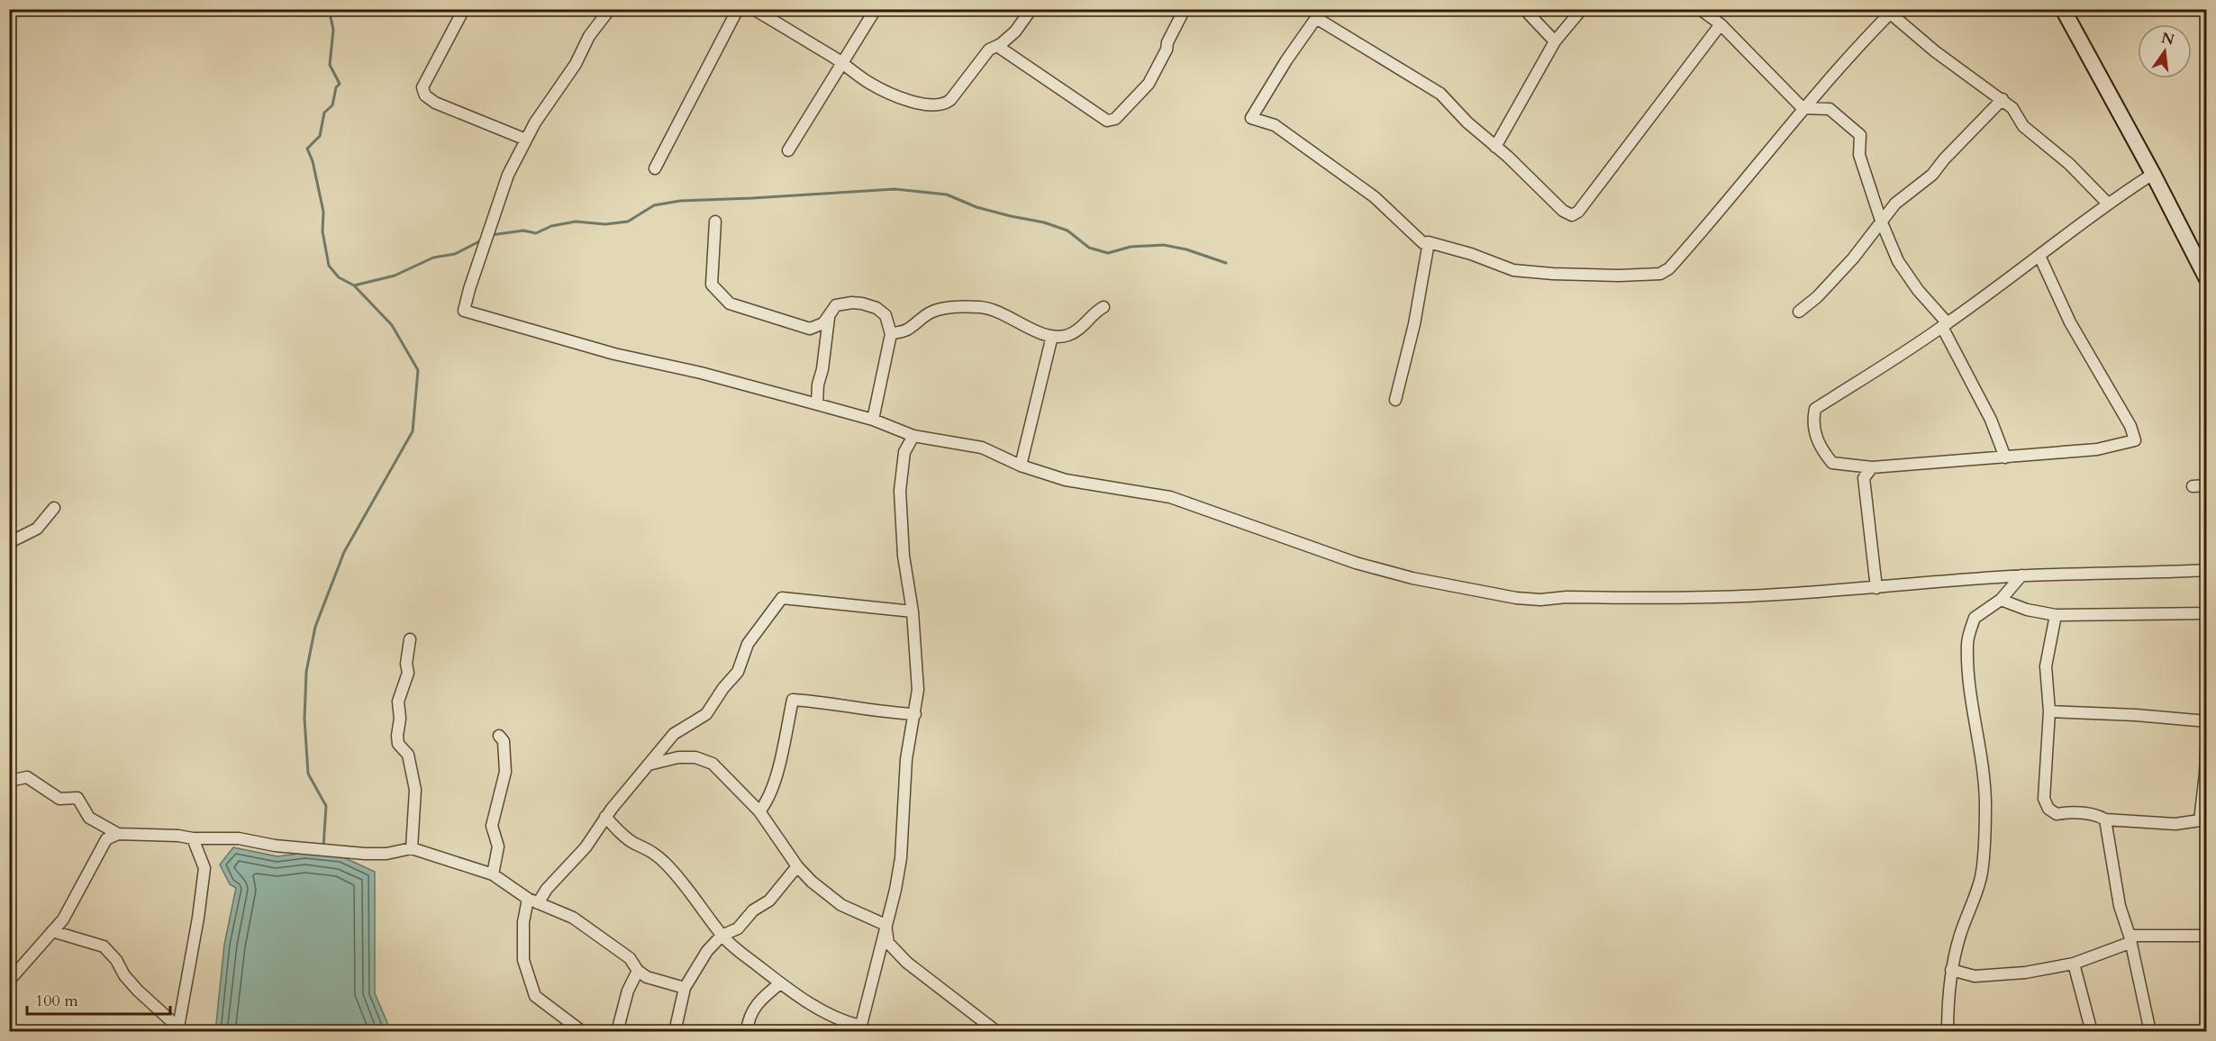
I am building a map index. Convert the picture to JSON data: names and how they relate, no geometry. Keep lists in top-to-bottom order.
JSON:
{
  "scale_bar": "100 m",
  "north": "top"
}
